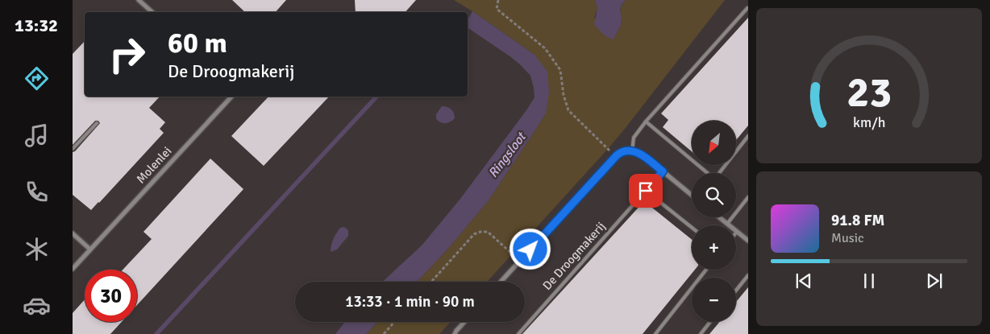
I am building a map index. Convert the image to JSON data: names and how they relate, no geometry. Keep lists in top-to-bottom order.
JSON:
{
  "streets": {
    "street": ["Molenlei"],
    "lane": ["De Droogmakerij"]
  },
  "water": ["Ringsloot"],
  "north": "bottom left",
  "page": {
    "tabs": "13:32",
    "turn": ["60 m", "De Droogmakerij"],
    "map_buttons": ["+", "−"],
    "song": ["91.8 FM", "Music"],
    "limit": "30",
    "trip": "13:33 · 1 min · 90 m",
    "gauge": ["23", "km/h"]
  }
}
